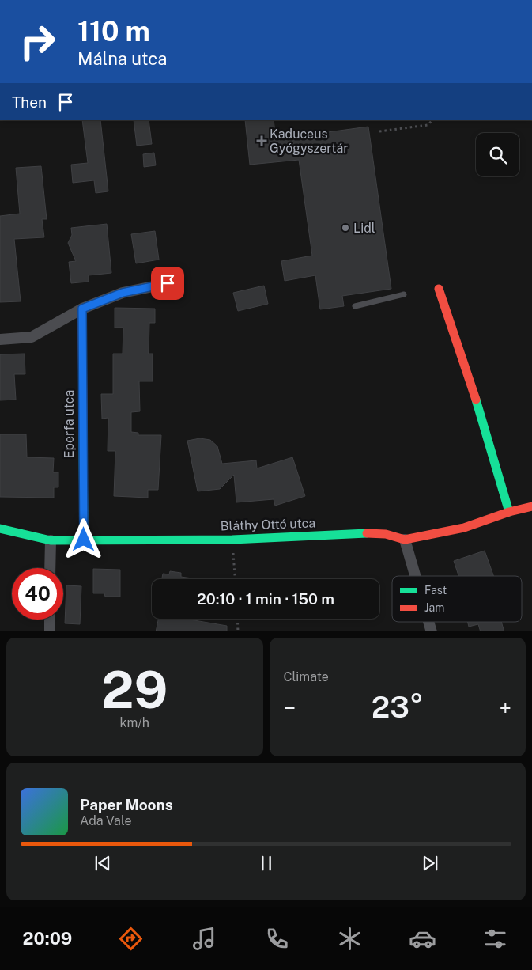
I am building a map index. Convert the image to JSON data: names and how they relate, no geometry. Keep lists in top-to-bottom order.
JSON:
{
  "streets": {
    "street": ["Eperfa utca", "Bláthy Ottó utca"]
  },
  "crossings": [
    ["Eperfa utca", "Bláthy Ottó utca"]
  ],
  "places": {
    "health": ["Kaduceus Gyógyszertár"],
    "other": ["Lidl"]
  },
  "legend": ["Fast", "Jam"],
  "page": {
    "turn": ["110 m", "Málna utca"],
    "then": "Then",
    "limit": "40",
    "trip": "20:10 · 1 min · 150 m",
    "tile": [
      ["29", "km/h"],
      "Climate"
    ],
    "heat": ["−", "23°", "+"],
    "song": ["Paper Moons", "Ada Vale"],
    "tabs": "20:09"
  }
}
